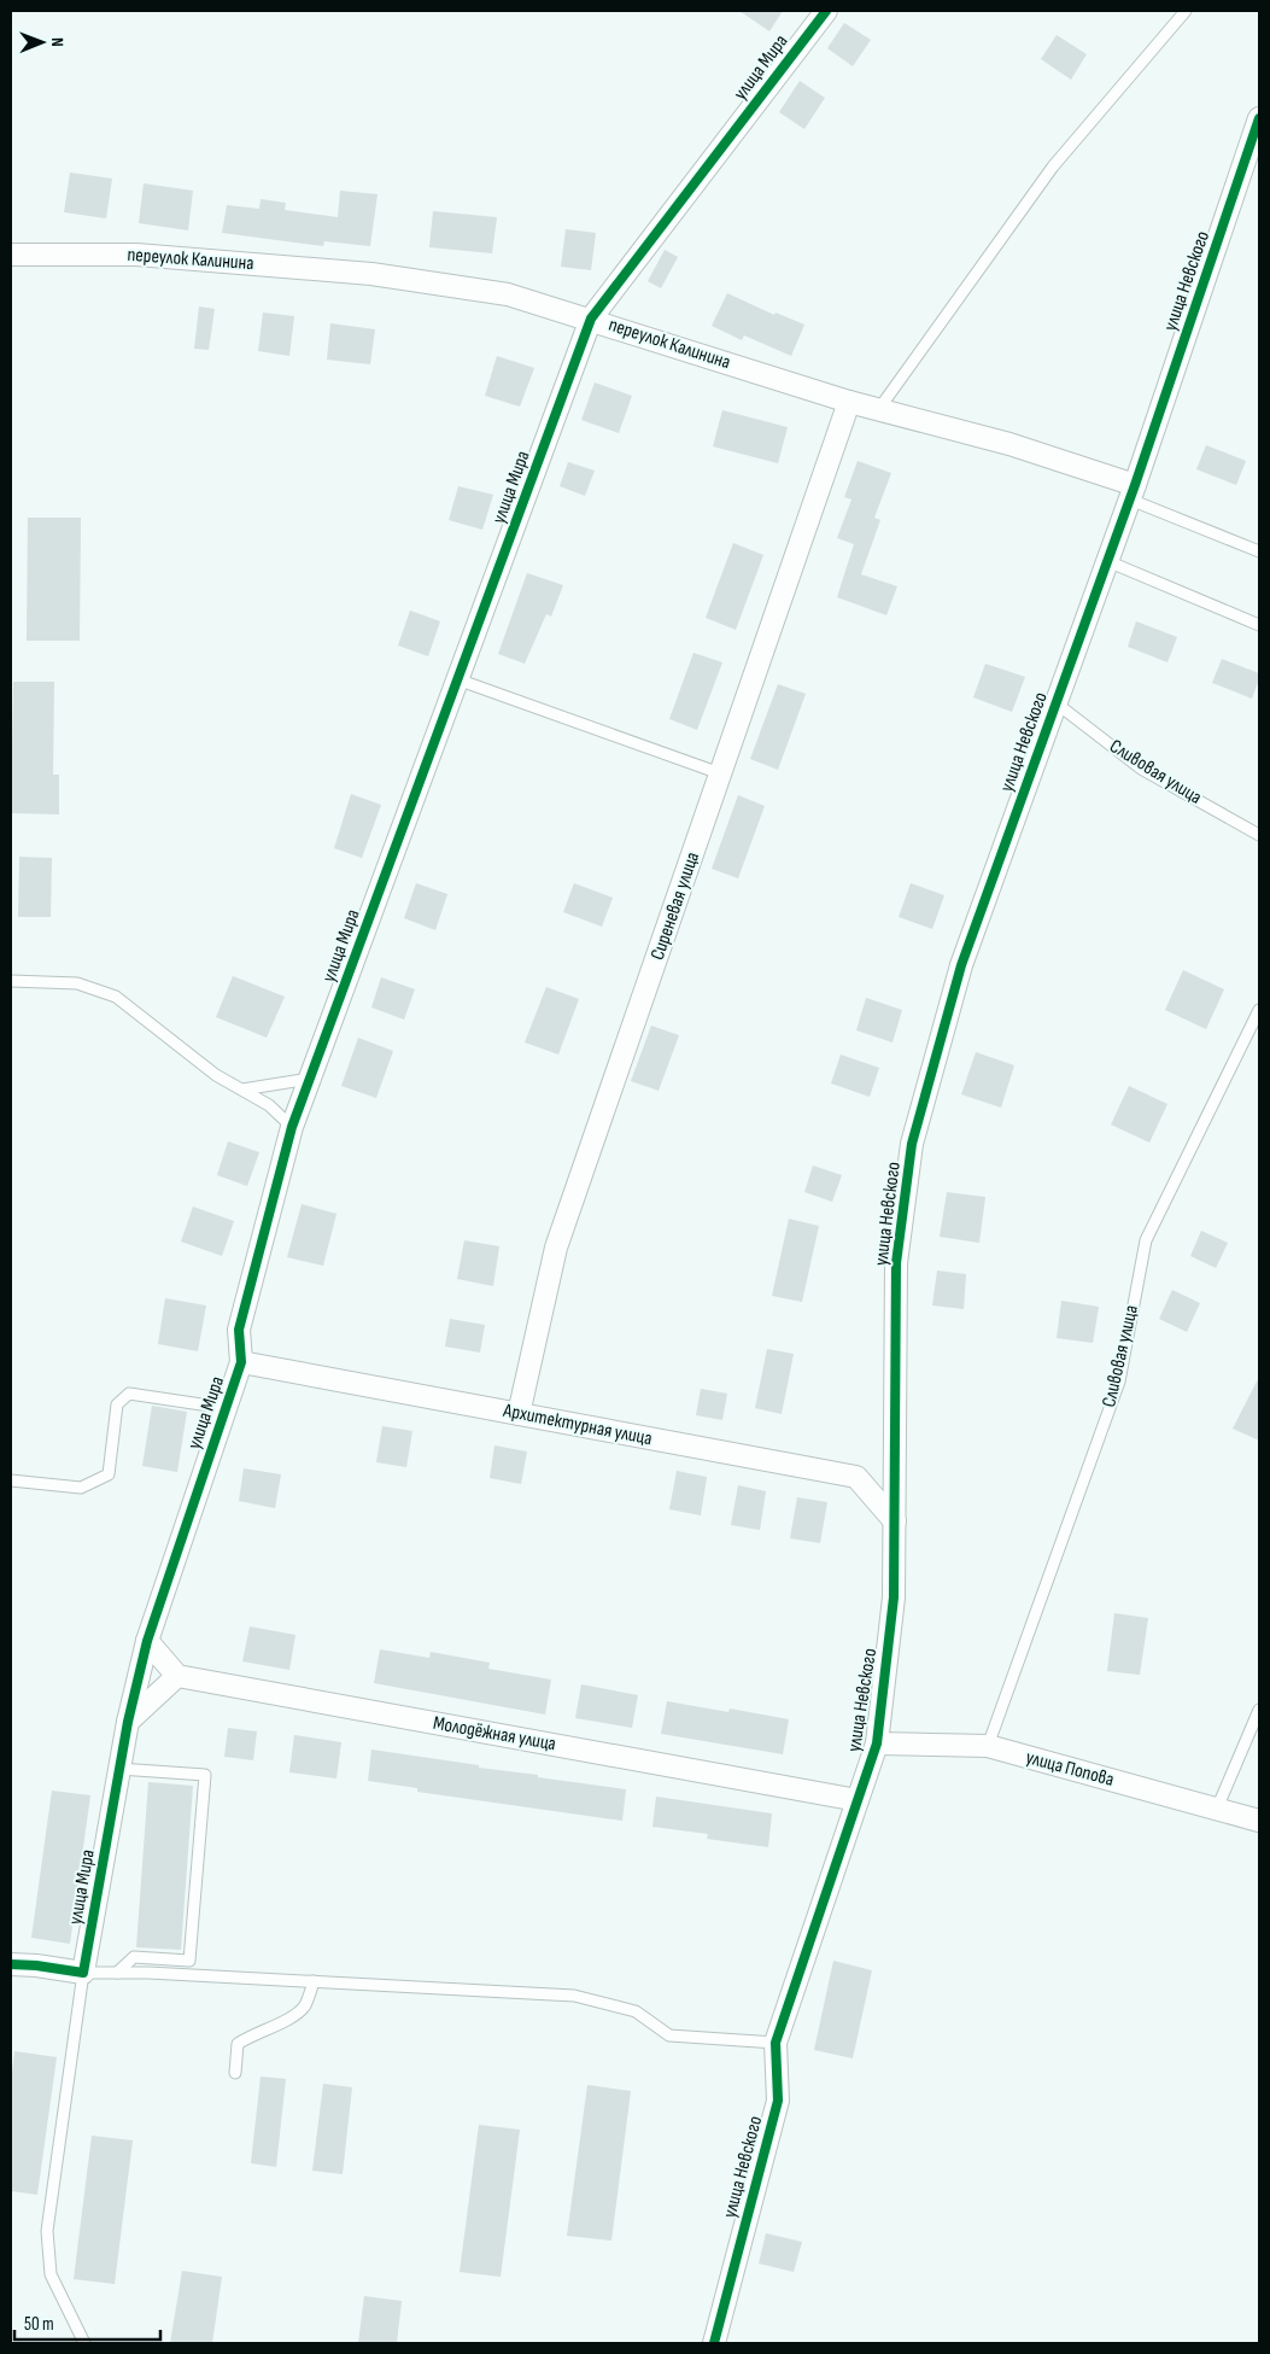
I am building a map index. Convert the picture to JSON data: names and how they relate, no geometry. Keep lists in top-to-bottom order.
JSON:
{
  "streets": {
    "street": [
      "улица Мира",
      "переулок Калинина",
      "улица Невского",
      "Сиреневая улица",
      "Архитектурная улица",
      "Молодёжная улица",
      "улица Попова"
    ],
    "lane": ["Сливовая улица"]
  },
  "crossings": [
    ["улица Мира", "переулок Калинина"],
    ["улица Мира", "Архитектурная улица"],
    ["переулок Калинина", "улица Невского"],
    ["переулок Калинина", "Сиреневая улица"],
    ["улица Невского", "Сливовая улица"],
    ["улица Невского", "Архитектурная улица"],
    ["улица Невского", "Молодёжная улица"],
    ["улица Невского", "улица Попова"],
    ["Сливовая улица", "улица Попова"],
    ["Сиреневая улица", "Архитектурная улица"]
  ],
  "scale_bar": "50 m",
  "north": "right"
}
